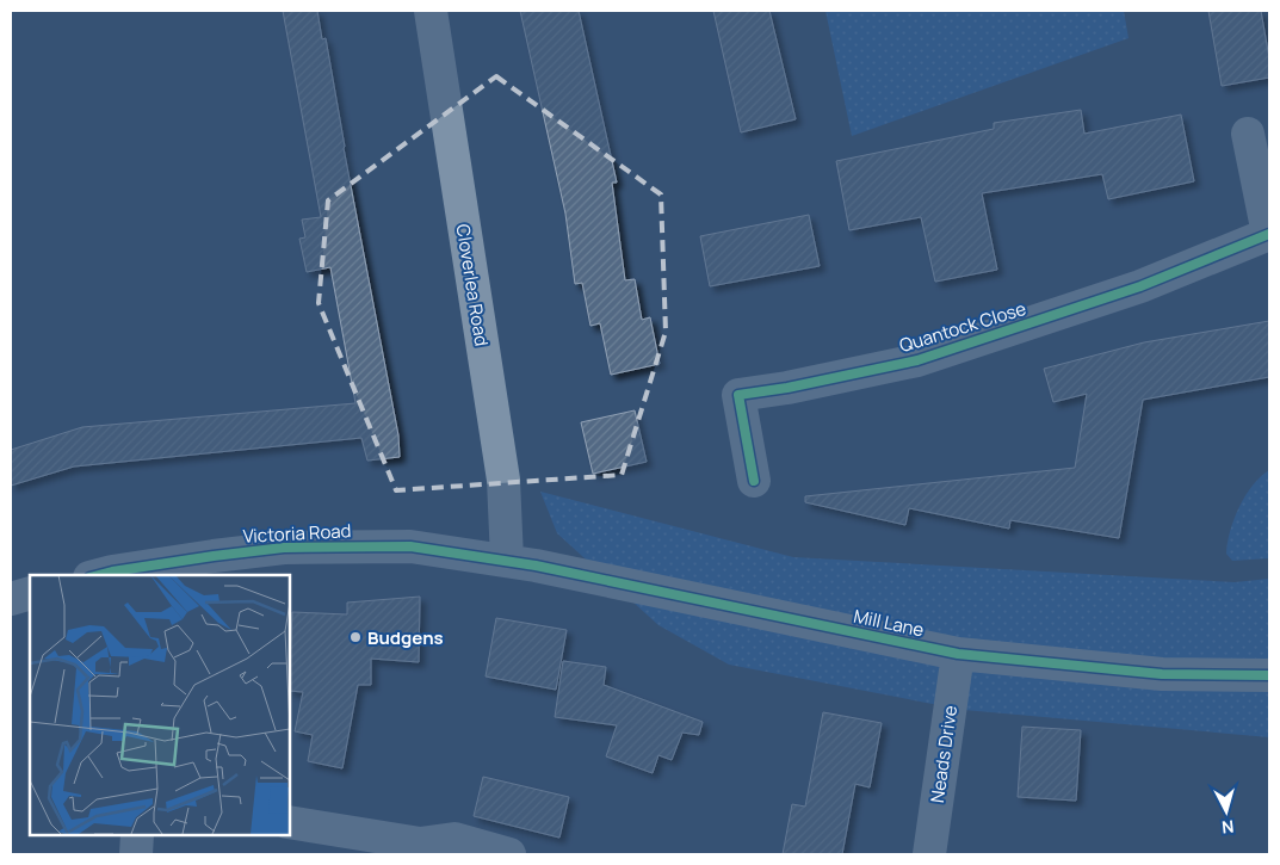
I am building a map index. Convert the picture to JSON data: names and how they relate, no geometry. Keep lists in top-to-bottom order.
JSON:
{
  "streets": {
    "street": [
      "Cloverlea Road",
      "Quantock Close",
      "Victoria Road",
      "Mill Lane",
      "Neads Drive"
    ]
  },
  "crossings": [
    ["Cloverlea Road", "Victoria Road"],
    ["Cloverlea Road", "Mill Lane"],
    ["Victoria Road", "Mill Lane"],
    ["Mill Lane", "Neads Drive"]
  ],
  "places": ["Budgens"],
  "north": "bottom"
}
